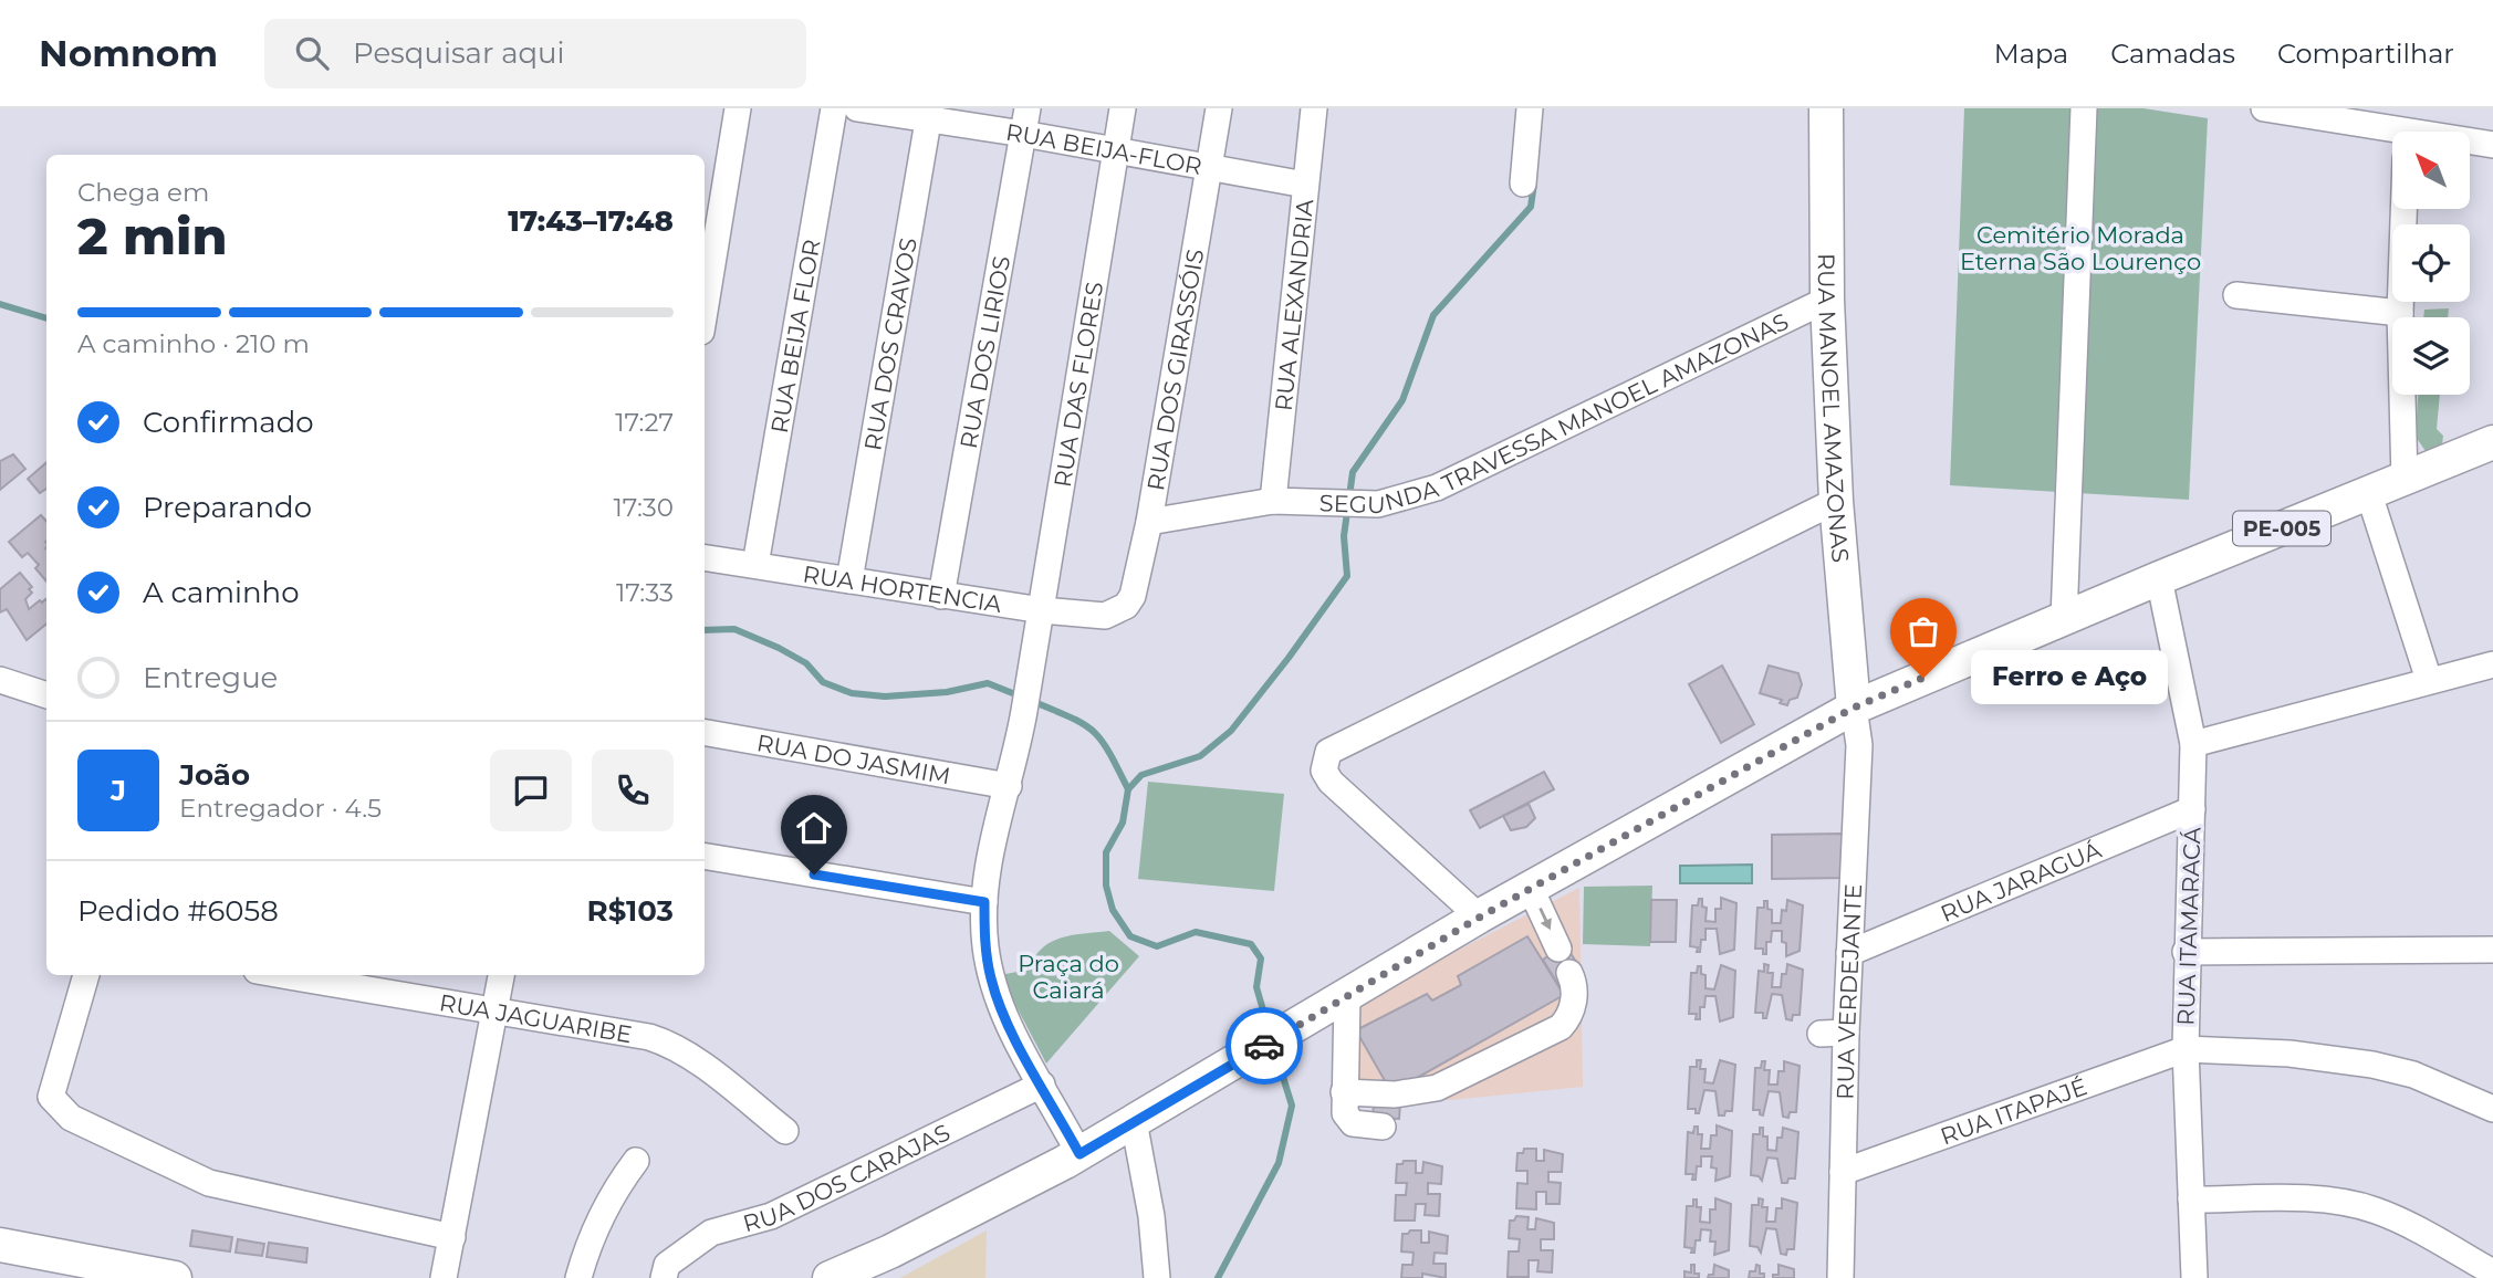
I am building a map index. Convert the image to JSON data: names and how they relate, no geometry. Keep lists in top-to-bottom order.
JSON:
{
  "streets": {
    "main road": ["RUA MANOEL AMAZONAS", "PE-005"],
    "street": [
      "RUA BEIJA-FLOR",
      "RUA ALEXANDRIA",
      "RUA BEIJA FLOR",
      "RUA DOS CRAVOS",
      "RUA DOS LIRIOS",
      "RUA DOS GIRASSÓIS",
      "RUA DAS FLORES",
      "SEGUNDA TRAVESSA MANOEL AMAZONAS",
      "RUA HORTENCIA",
      "RUA DO JASMIM",
      "RUA JARAGUÁ",
      "RUA ITAMARACÁ",
      "RUA VERDEJANTE",
      "RUA JAGUARIBE",
      "RUA ITAPAJÉ",
      "RUA DOS CARAJAS"
    ]
  },
  "crossings": [
    ["RUA BEIJA-FLOR", "RUA ALEXANDRIA"],
    ["RUA BEIJA-FLOR", "RUA DOS CRAVOS"],
    ["RUA BEIJA-FLOR", "RUA DOS LIRIOS"],
    ["RUA BEIJA-FLOR", "RUA DOS GIRASSÓIS"],
    ["RUA BEIJA-FLOR", "RUA DAS FLORES"],
    ["RUA ALEXANDRIA", "SEGUNDA TRAVESSA MANOEL AMAZONAS"],
    ["RUA BEIJA FLOR", "RUA HORTENCIA"],
    ["RUA DOS CRAVOS", "RUA HORTENCIA"],
    ["RUA DOS LIRIOS", "RUA HORTENCIA"],
    ["RUA DOS GIRASSÓIS", "RUA HORTENCIA"],
    ["RUA DAS FLORES", "RUA HORTENCIA"],
    ["RUA DAS FLORES", "RUA DO JASMIM"],
    ["RUA MANOEL AMAZONAS", "SEGUNDA TRAVESSA MANOEL AMAZONAS"],
    ["RUA MANOEL AMAZONAS", "PE-005"],
    ["RUA MANOEL AMAZONAS", "RUA VERDEJANTE"],
    ["PE-005", "RUA ITAMARACÁ"],
    ["PE-005", "RUA VERDEJANTE"],
    ["RUA JARAGUÁ", "RUA ITAMARACÁ"],
    ["RUA JARAGUÁ", "RUA VERDEJANTE"],
    ["RUA ITAMARACÁ", "RUA ITAPAJÉ"],
    ["RUA VERDEJANTE", "RUA ITAPAJÉ"]
  ],
  "parks": ["Cemitério Morada Eterna São Lourenço", "Praça do Caiará"],
  "places": ["Ferro e Aço"],
  "north": "top left",
  "page": {
    "header": "Nomnom",
    "search": "Pesquisar aqui",
    "nav": ["Mapa", "Camadas", "Compartilhar"],
    "heading": ["2 min", "Chega em", "17:43–17:48"],
    "panel": [
      "João",
      "Entregador · 4.5",
      "Pedido #6058",
      "R$103"
    ],
    "bar": "A caminho · 210 m",
    "list": [
      ["Confirmado", "17:27"],
      ["Preparando", "17:30"],
      ["A caminho", "17:33"],
      "Entregue"
    ],
    "bubble": "Ferro e Aço",
    "round": "J"
  }
}
